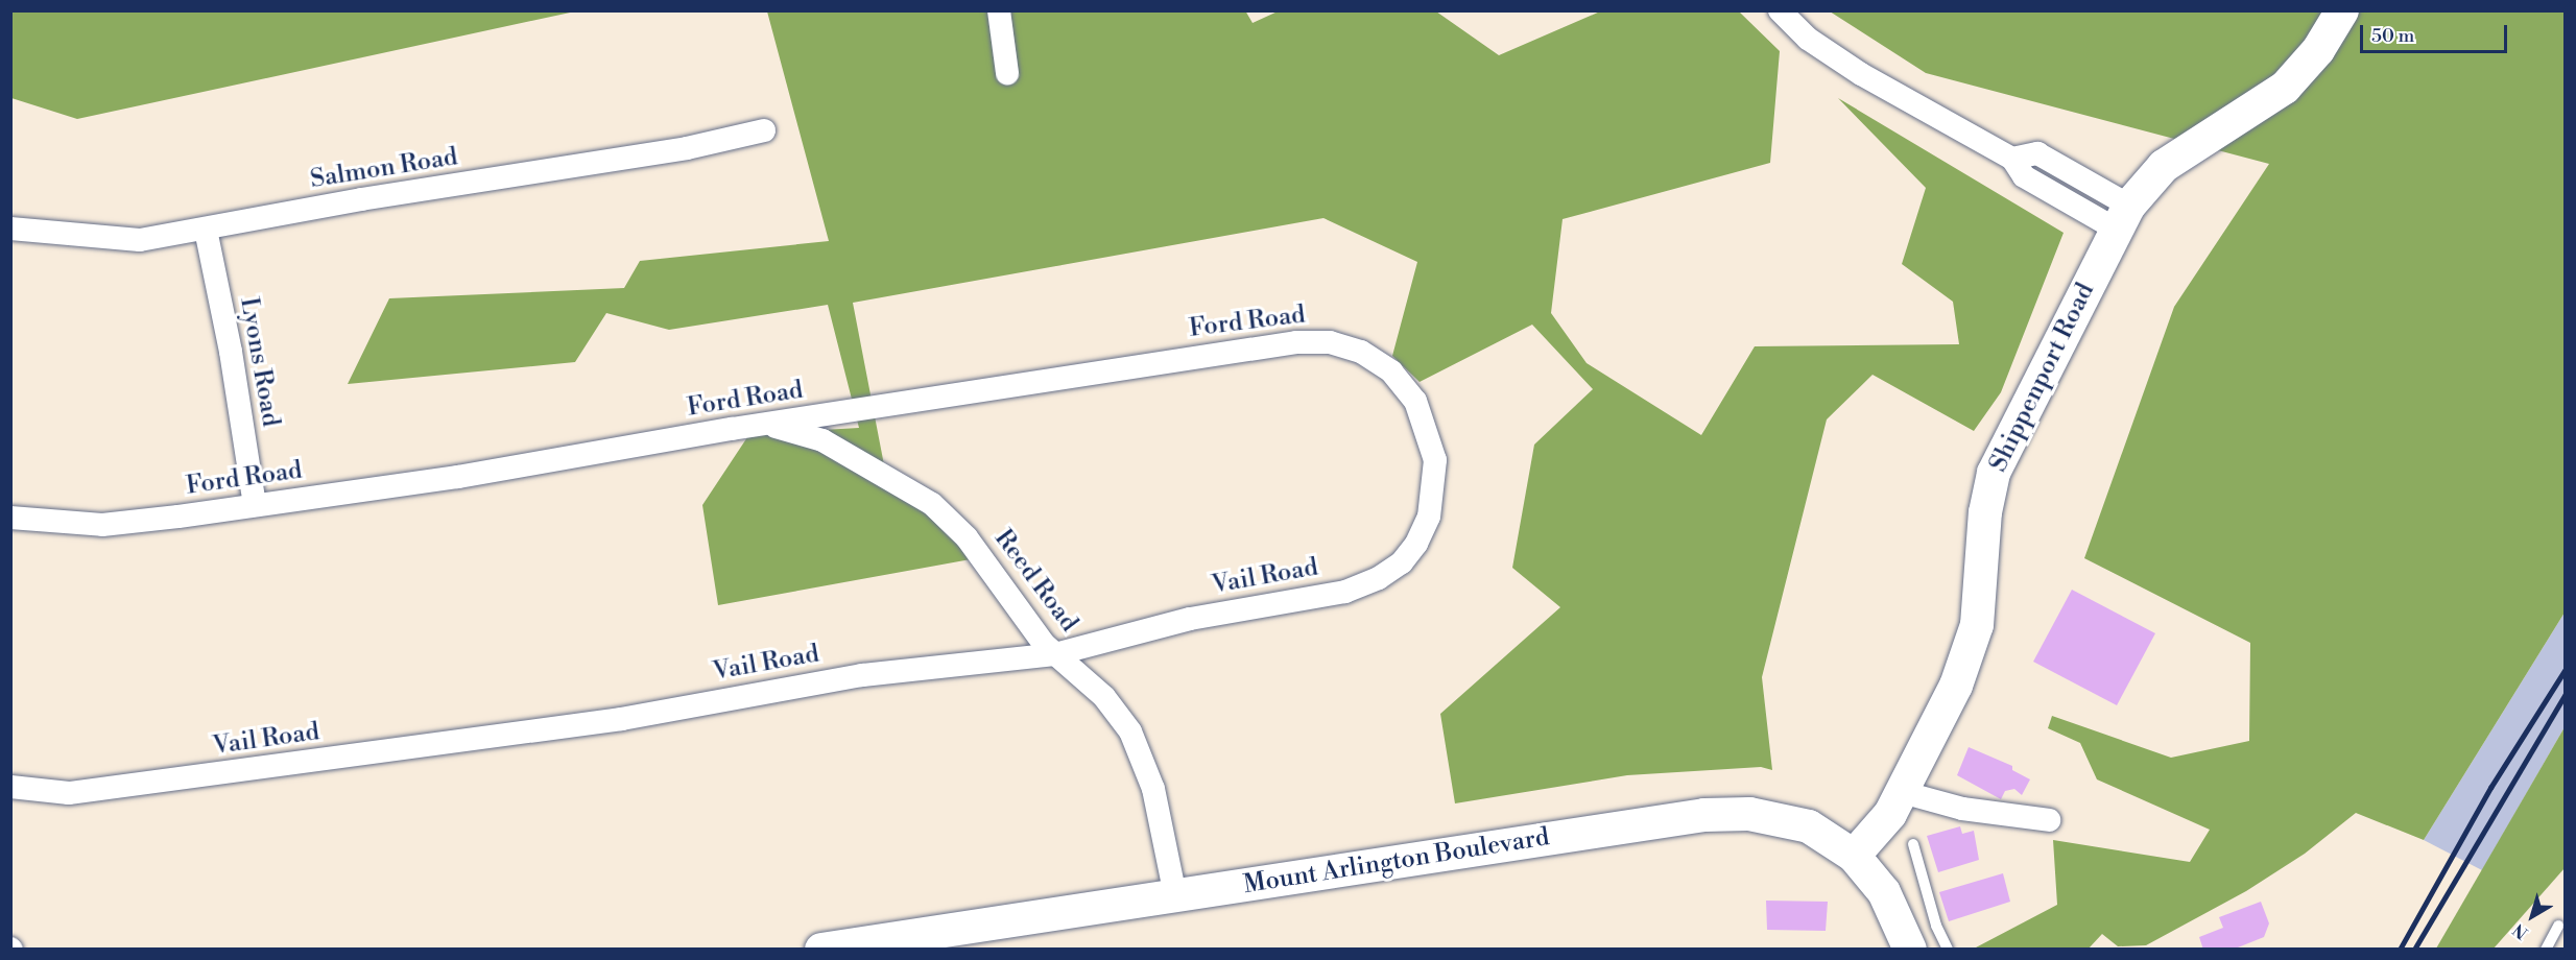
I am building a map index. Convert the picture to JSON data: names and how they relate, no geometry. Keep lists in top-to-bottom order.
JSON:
{
  "streets": {
    "main road": ["Shippenport Road", "Mount Arlington Boulevard"],
    "street": [
      "Salmon Road",
      "Ford Road",
      "Lyons Road",
      "Vail Road",
      "Reed Road"
    ]
  },
  "crossings": [
    ["Salmon Road", "Lyons Road"],
    ["Ford Road", "Lyons Road"],
    ["Ford Road", "Vail Road"],
    ["Ford Road", "Reed Road"],
    ["Shippenport Road", "Mount Arlington Boulevard"],
    ["Vail Road", "Reed Road"],
    ["Reed Road", "Mount Arlington Boulevard"]
  ],
  "scale_bar": "50 m",
  "north": "bottom left"
}
